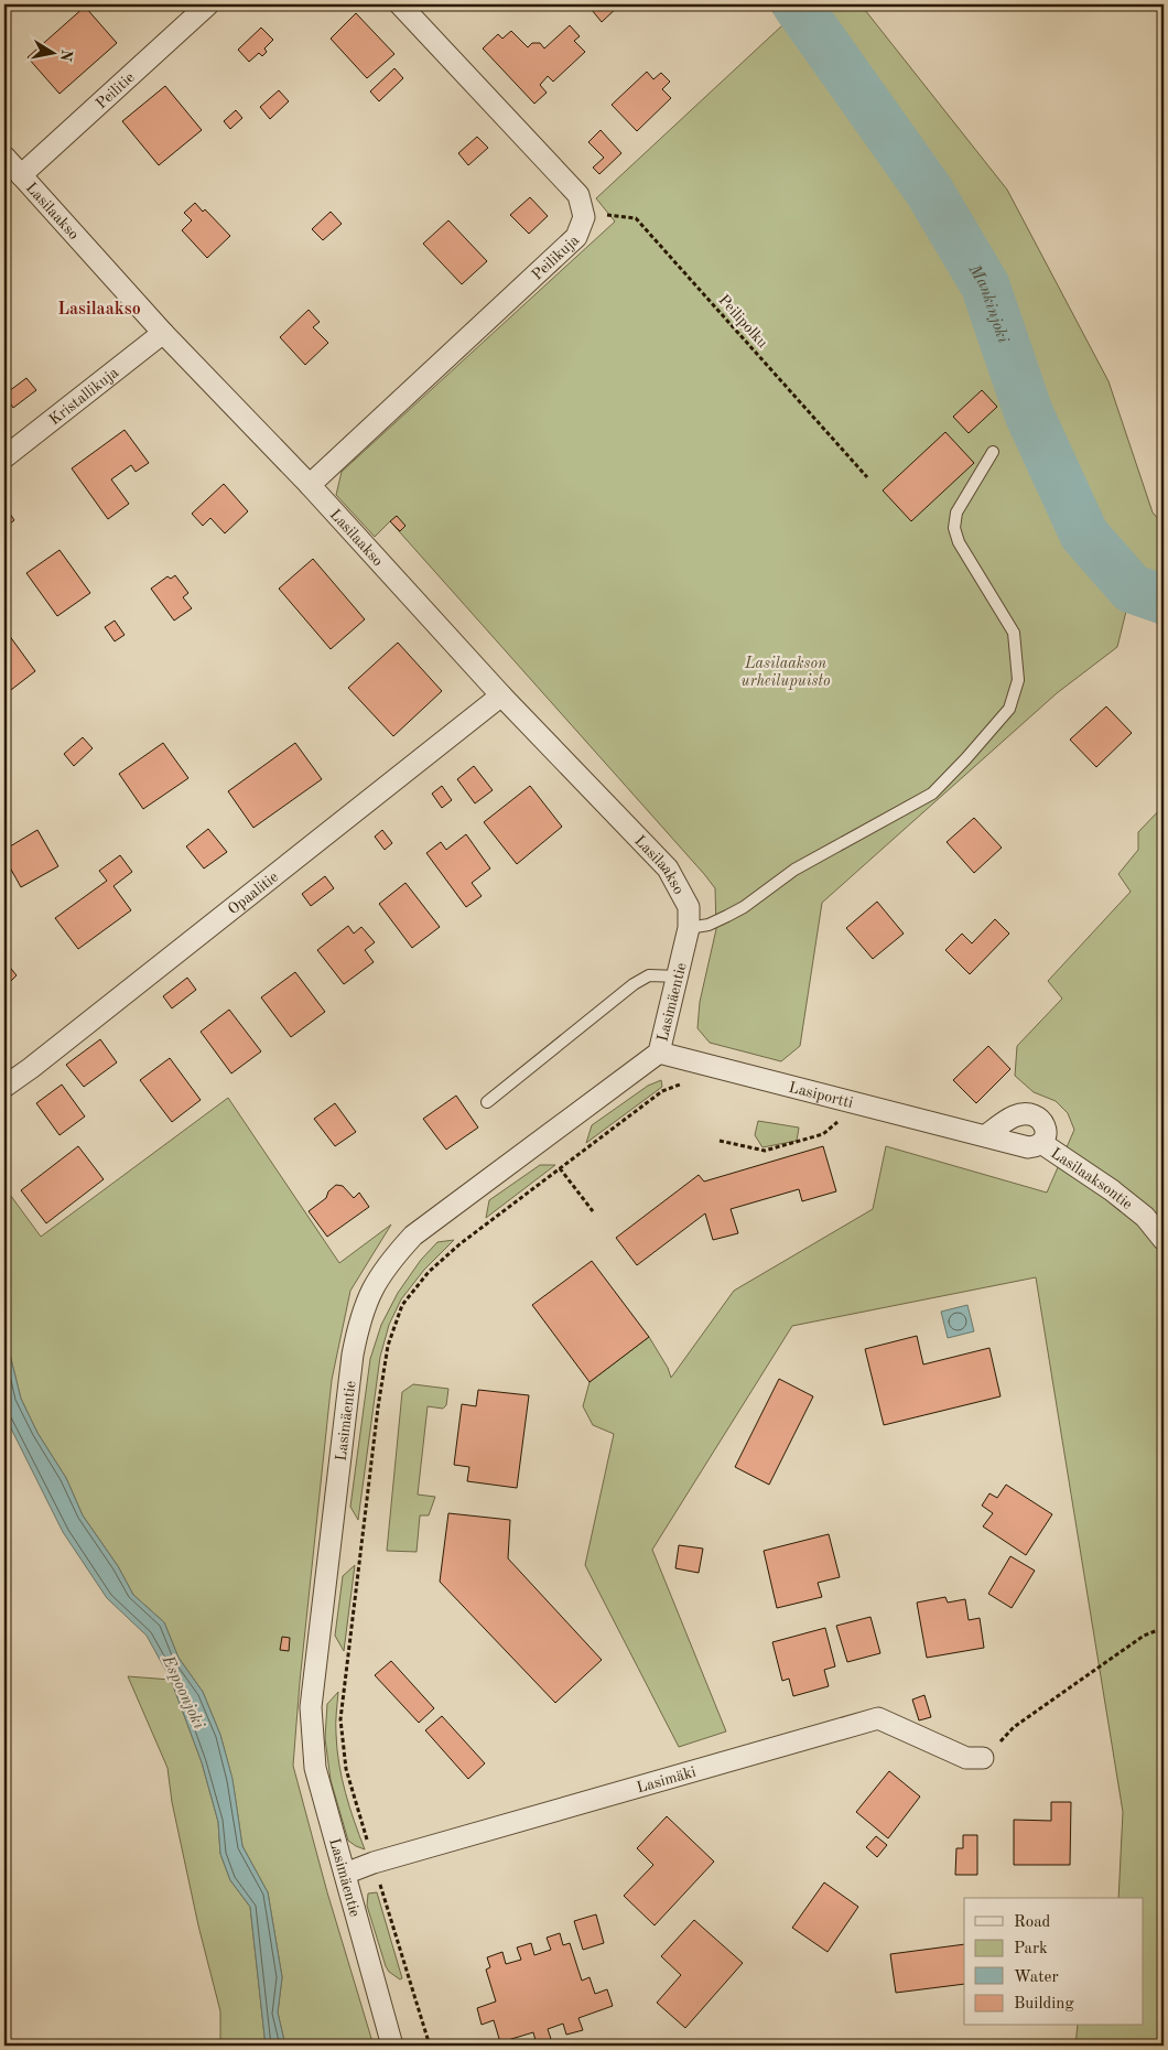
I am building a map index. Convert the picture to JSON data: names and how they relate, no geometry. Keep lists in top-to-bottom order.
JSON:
{
  "streets": {
    "street": [
      "Peilitie",
      "Lasilaakso",
      "Peilikuja",
      "Kristallikuja",
      "Opaalitie",
      "Lasimäentie",
      "Lasiportti",
      "Lasilaaksontie",
      "Lasimäki"
    ],
    "path": ["Peilipolku"]
  },
  "crossings": [
    ["Peilitie", "Lasilaakso"],
    ["Lasilaakso", "Peilikuja"],
    ["Lasilaakso", "Kristallikuja"],
    ["Lasilaakso", "Opaalitie"],
    ["Lasilaakso", "Lasimäentie"],
    ["Peilikuja", "Peilipolku"],
    ["Lasimäentie", "Lasiportti"],
    ["Lasimäentie", "Lasimäki"],
    ["Lasiportti", "Lasilaaksontie"]
  ],
  "districts": ["Lasilaakso"],
  "water": ["Mankinjoki", "Espoonjoki"],
  "parks": ["Lasilaakson urheilupuisto"],
  "legend": [
    "Road",
    "Park",
    "Water",
    "Building"
  ],
  "north": "right"
}
